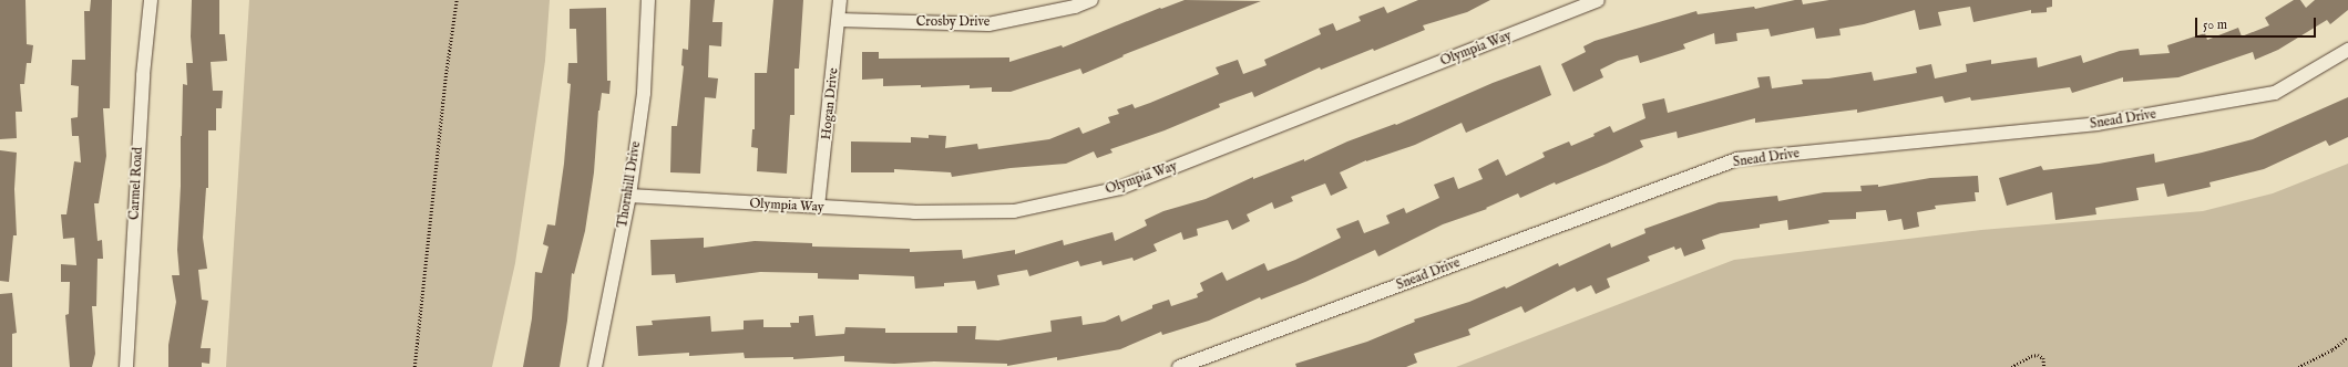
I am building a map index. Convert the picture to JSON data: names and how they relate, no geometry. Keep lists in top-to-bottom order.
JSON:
{
  "streets": {
    "street": [
      "Crosby Drive",
      "Olympia Way",
      "Hogan Drive",
      "Snead Drive",
      "Carmel Road",
      "Thornhill Drive"
    ]
  },
  "crossings": [
    ["Crosby Drive", "Hogan Drive"],
    ["Olympia Way", "Hogan Drive"],
    ["Olympia Way", "Thornhill Drive"]
  ],
  "scale_bar": "50 m"
}
